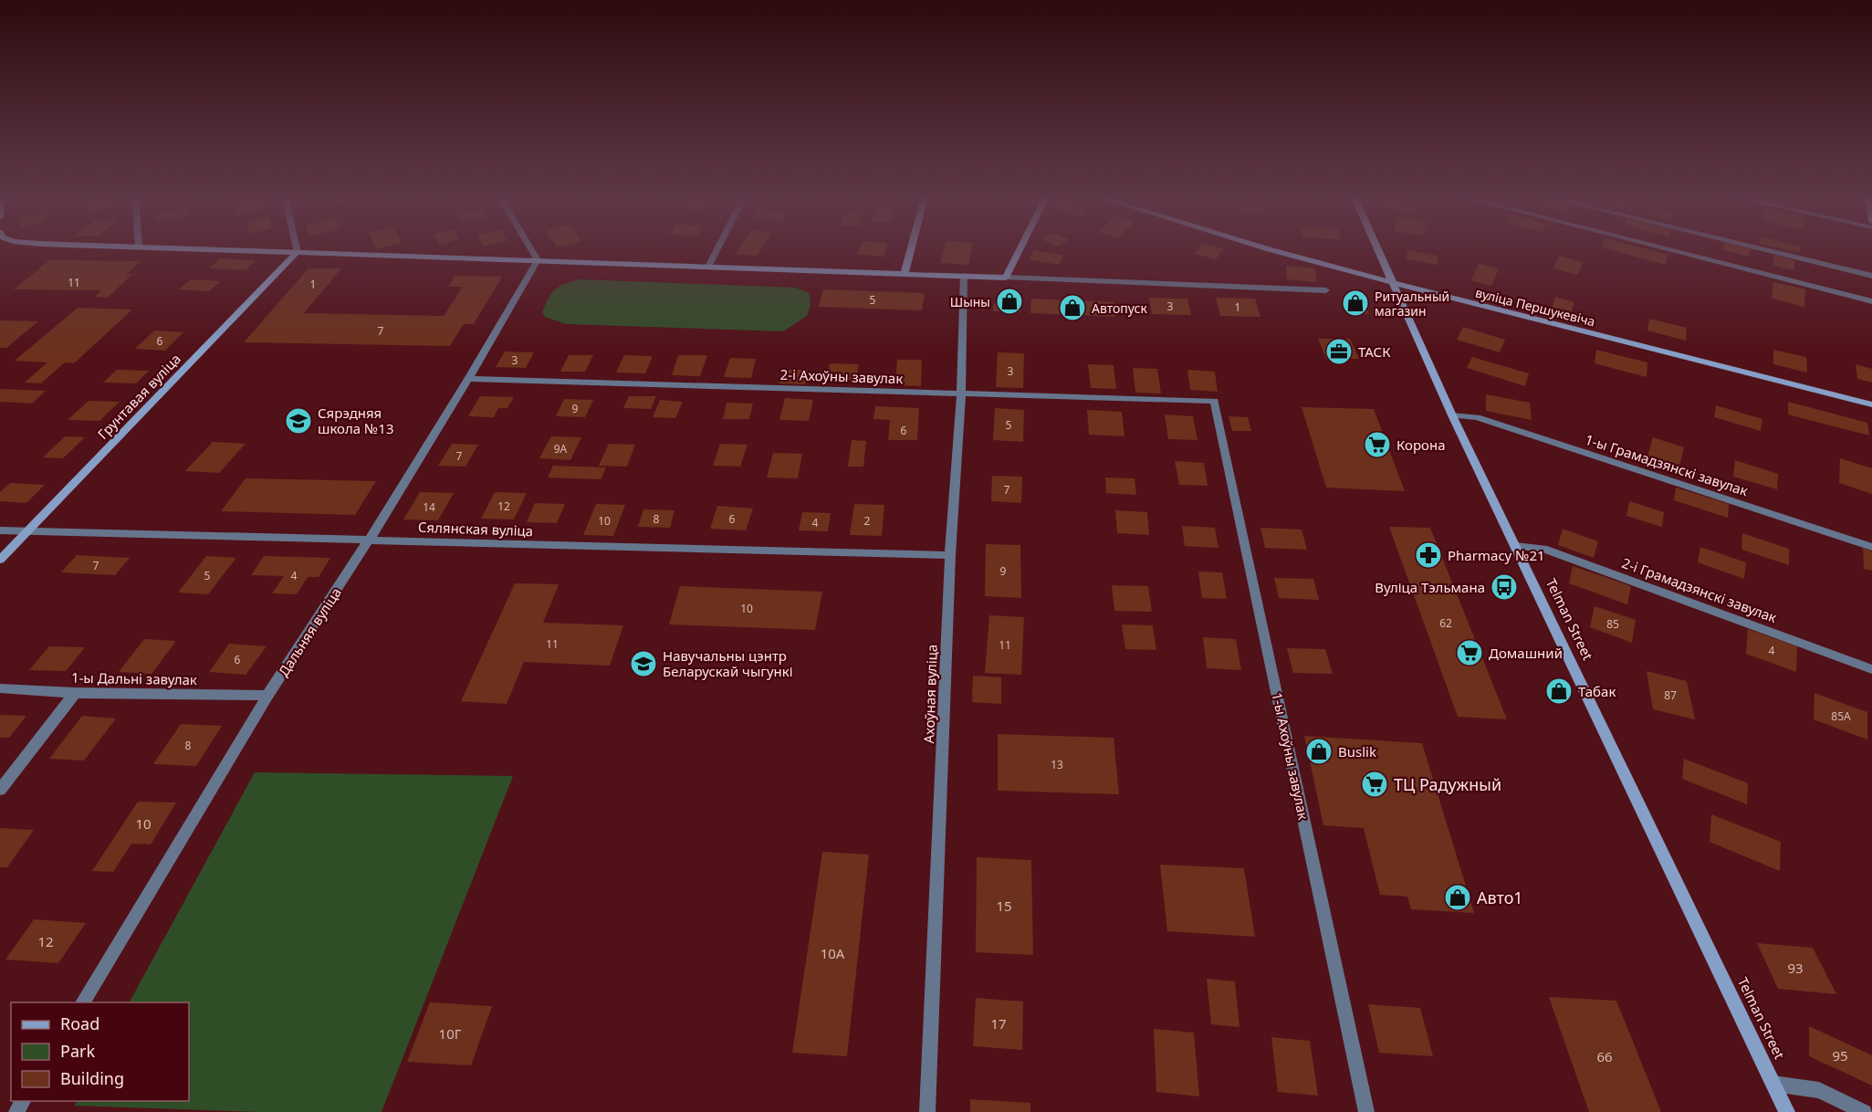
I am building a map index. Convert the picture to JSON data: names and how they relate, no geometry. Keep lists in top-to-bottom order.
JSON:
{
  "streets": {
    "main road": ["вуліца Першукевіча", "Грунтавая вуліца", "Telman Street"],
    "street": [
      "2-і Ахоўны завулак",
      "1-ы Грамадзянскі завулак",
      "Сялянская вуліца",
      "2-і Грамадзянскі завулак",
      "Дальняя вуліца",
      "1-ы Дальні завулак",
      "Ахоўная вуліца",
      "1-ы Ахоўны завулак"
    ]
  },
  "crossings": [
    ["вуліца Першукевіча", "Telman Street"],
    ["2-і Ахоўны завулак", "Дальняя вуліца"],
    ["2-і Ахоўны завулак", "Ахоўная вуліца"],
    ["2-і Ахоўны завулак", "1-ы Ахоўны завулак"],
    ["Грунтавая вуліца", "Сялянская вуліца"],
    ["1-ы Грамадзянскі завулак", "Telman Street"],
    ["Сялянская вуліца", "Дальняя вуліца"],
    ["Сялянская вуліца", "Ахоўная вуліца"],
    ["2-і Грамадзянскі завулак", "Telman Street"],
    ["Дальняя вуліца", "1-ы Дальні завулак"]
  ],
  "places": {
    "shop": [
      "Шыны",
      "Ритуальный магазин",
      "Автопуск",
      "Табак",
      "Buslik",
      "Авто1"
    ],
    "office": ["ТАСК"],
    "school or university": ["Сярэдняя школа №13", "Навучальны цэнтр Беларускай чыгункі"],
    "supermarket": ["Корона", "Домашний", "ТЦ Радужный"],
    "pharmacy": ["Pharmacy №21"],
    "bus stop": ["Вуліца Тэльмана"]
  },
  "house_numbers": [
    "11",
    "1",
    "5",
    "3",
    "1",
    "7",
    "6",
    "3",
    "3",
    "9",
    "5",
    "6",
    "9A",
    "7",
    "7",
    "12",
    "14",
    "8",
    "6",
    "10",
    "2",
    "4",
    "7",
    "9",
    "5",
    "4",
    "10",
    "62",
    "85",
    "11",
    "11",
    "4",
    "6",
    "87",
    "85А",
    "8",
    "13",
    "10",
    "15",
    "12",
    "10А",
    "93",
    "17",
    "10Г",
    "95",
    "66"
  ],
  "legend": ["Road", "Park", "Building"]
}
